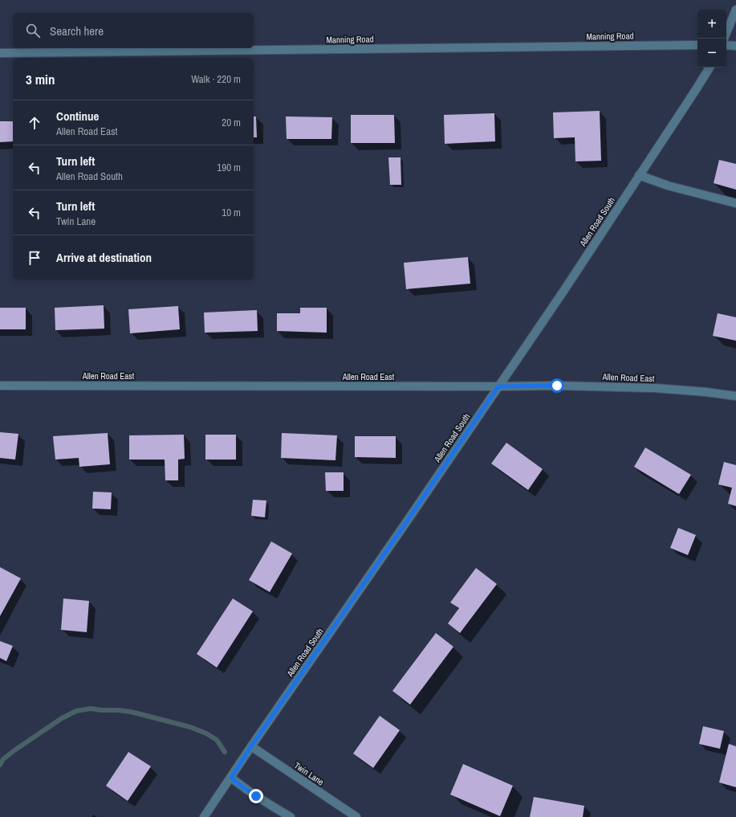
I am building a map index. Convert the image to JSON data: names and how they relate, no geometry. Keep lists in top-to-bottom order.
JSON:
{
  "streets": {
    "street": [
      "Manning Road",
      "Allen Road South",
      "Allen Road East",
      "Twin Lane"
    ]
  },
  "crossings": [
    ["Allen Road South", "Allen Road East"],
    ["Allen Road South", "Twin Lane"]
  ],
  "page": {
    "map_buttons": ["+", "−"],
    "search": "Search here",
    "heading": ["3 min", "Walk · 220 m"],
    "list": [
      ["Continue", "Allen Road East", "20 m"],
      ["Turn left", "Allen Road South", "190 m"],
      ["Turn left", "Twin Lane", "10 m"],
      "Arrive at destination"
    ]
  }
}
